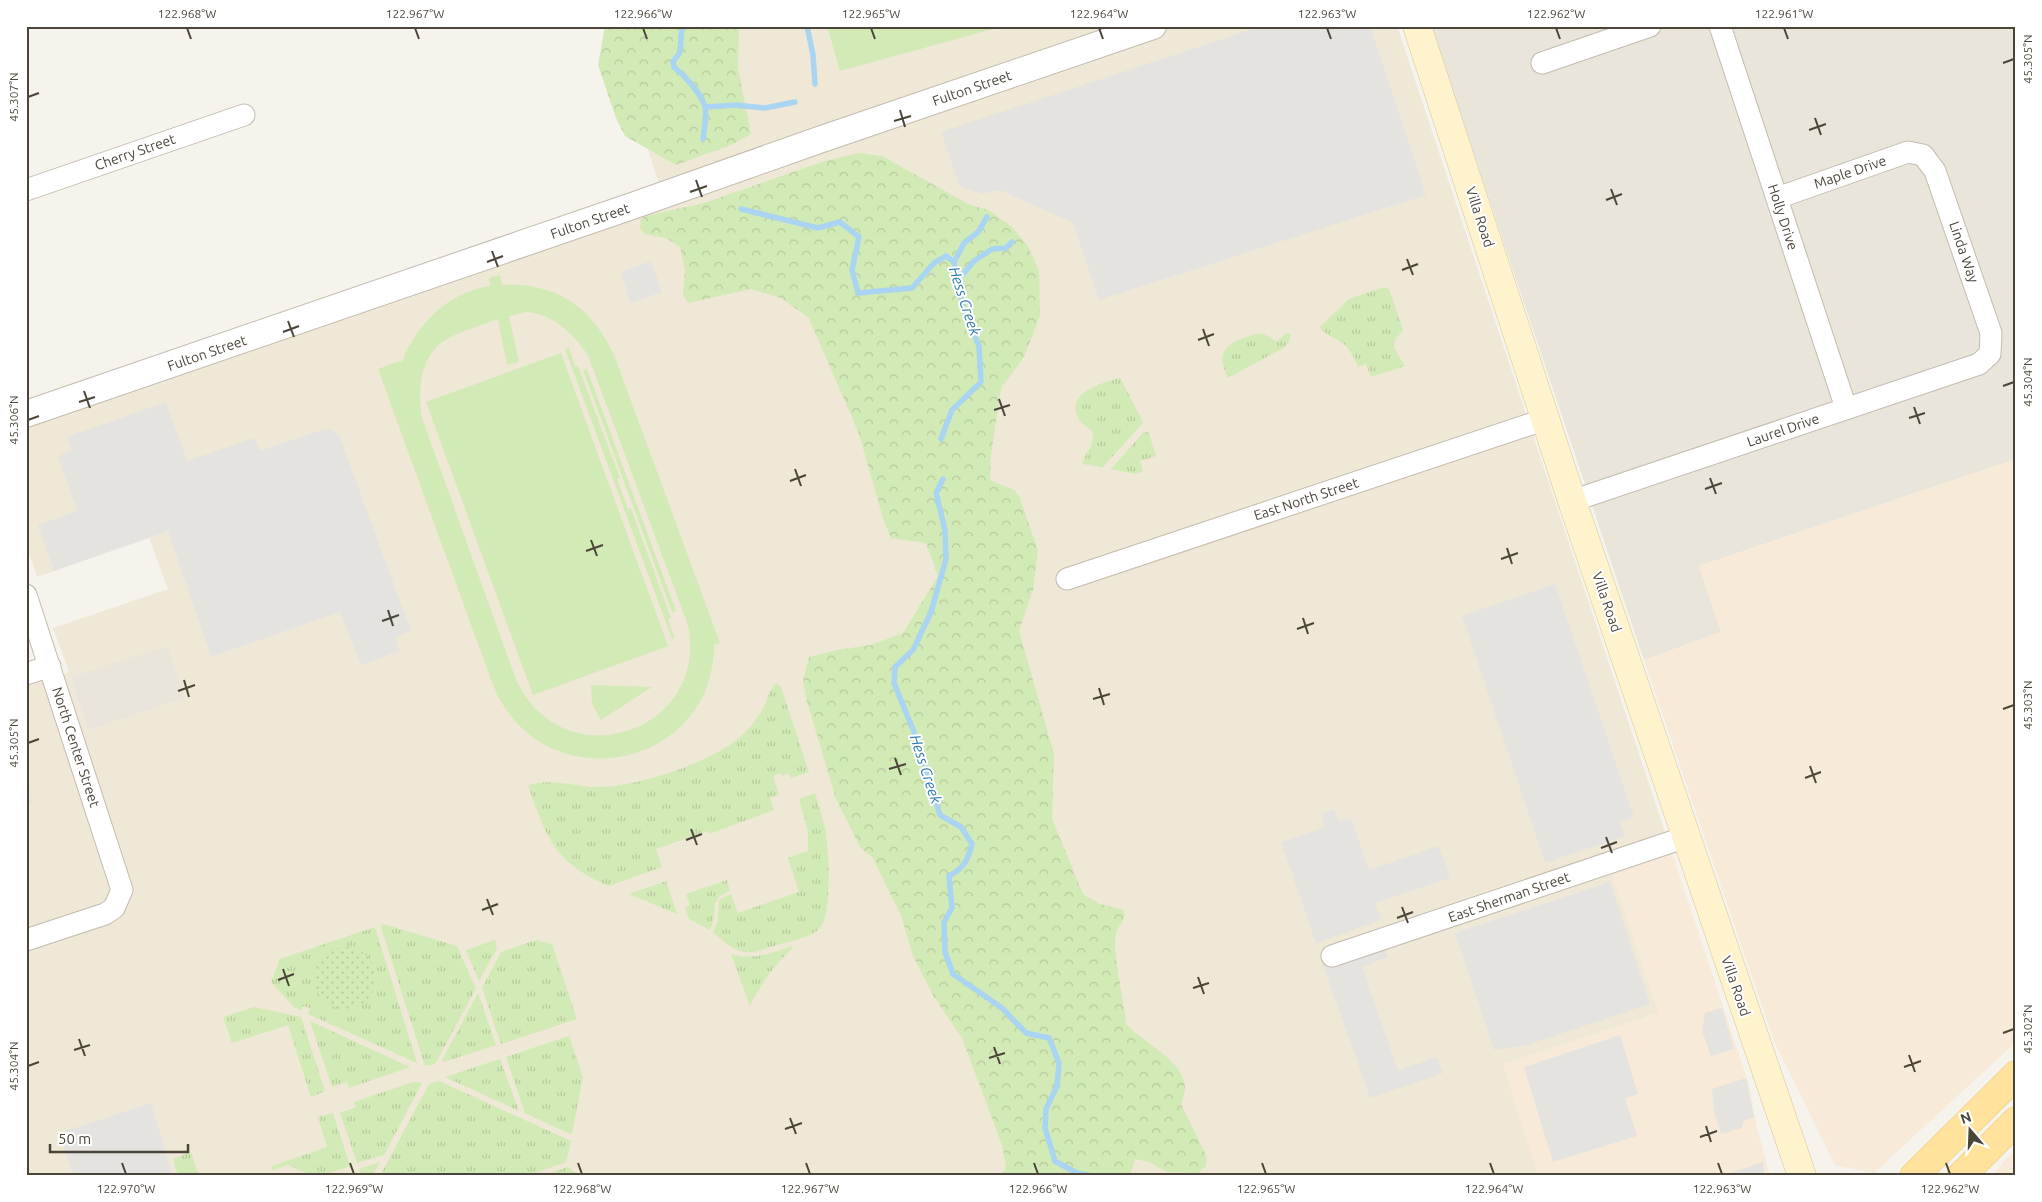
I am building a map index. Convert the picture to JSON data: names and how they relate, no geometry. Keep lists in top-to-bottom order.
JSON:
{
  "streets": {
    "main road": ["Villa Road"],
    "street": [
      "Fulton Street",
      "Cherry Street",
      "Maple Drive",
      "Holly Drive",
      "Linda Way",
      "Laurel Drive",
      "East North Street",
      "North Center Street",
      "East Sherman Street"
    ]
  },
  "crossings": [
    ["Maple Drive", "Holly Drive"],
    ["Maple Drive", "Linda Way"],
    ["Villa Road", "Laurel Drive"],
    ["Villa Road", "East North Street"],
    ["Villa Road", "East Sherman Street"],
    ["Holly Drive", "Laurel Drive"],
    ["Linda Way", "Laurel Drive"]
  ],
  "water": ["Hess Creek"],
  "scale_bar": "50 m",
  "north": "top",
  "coordinates": [
    "122.968°W",
    "122.967°W",
    "122.966°W",
    "122.965°W",
    "122.964°W",
    "122.963°W",
    "122.962°W",
    "122.961°W",
    "45.305°N",
    "45.307°N",
    "45.304°N",
    "45.306°N",
    "45.303°N",
    "45.302°N",
    "122.970°W",
    "122.969°W"
  ]
}
